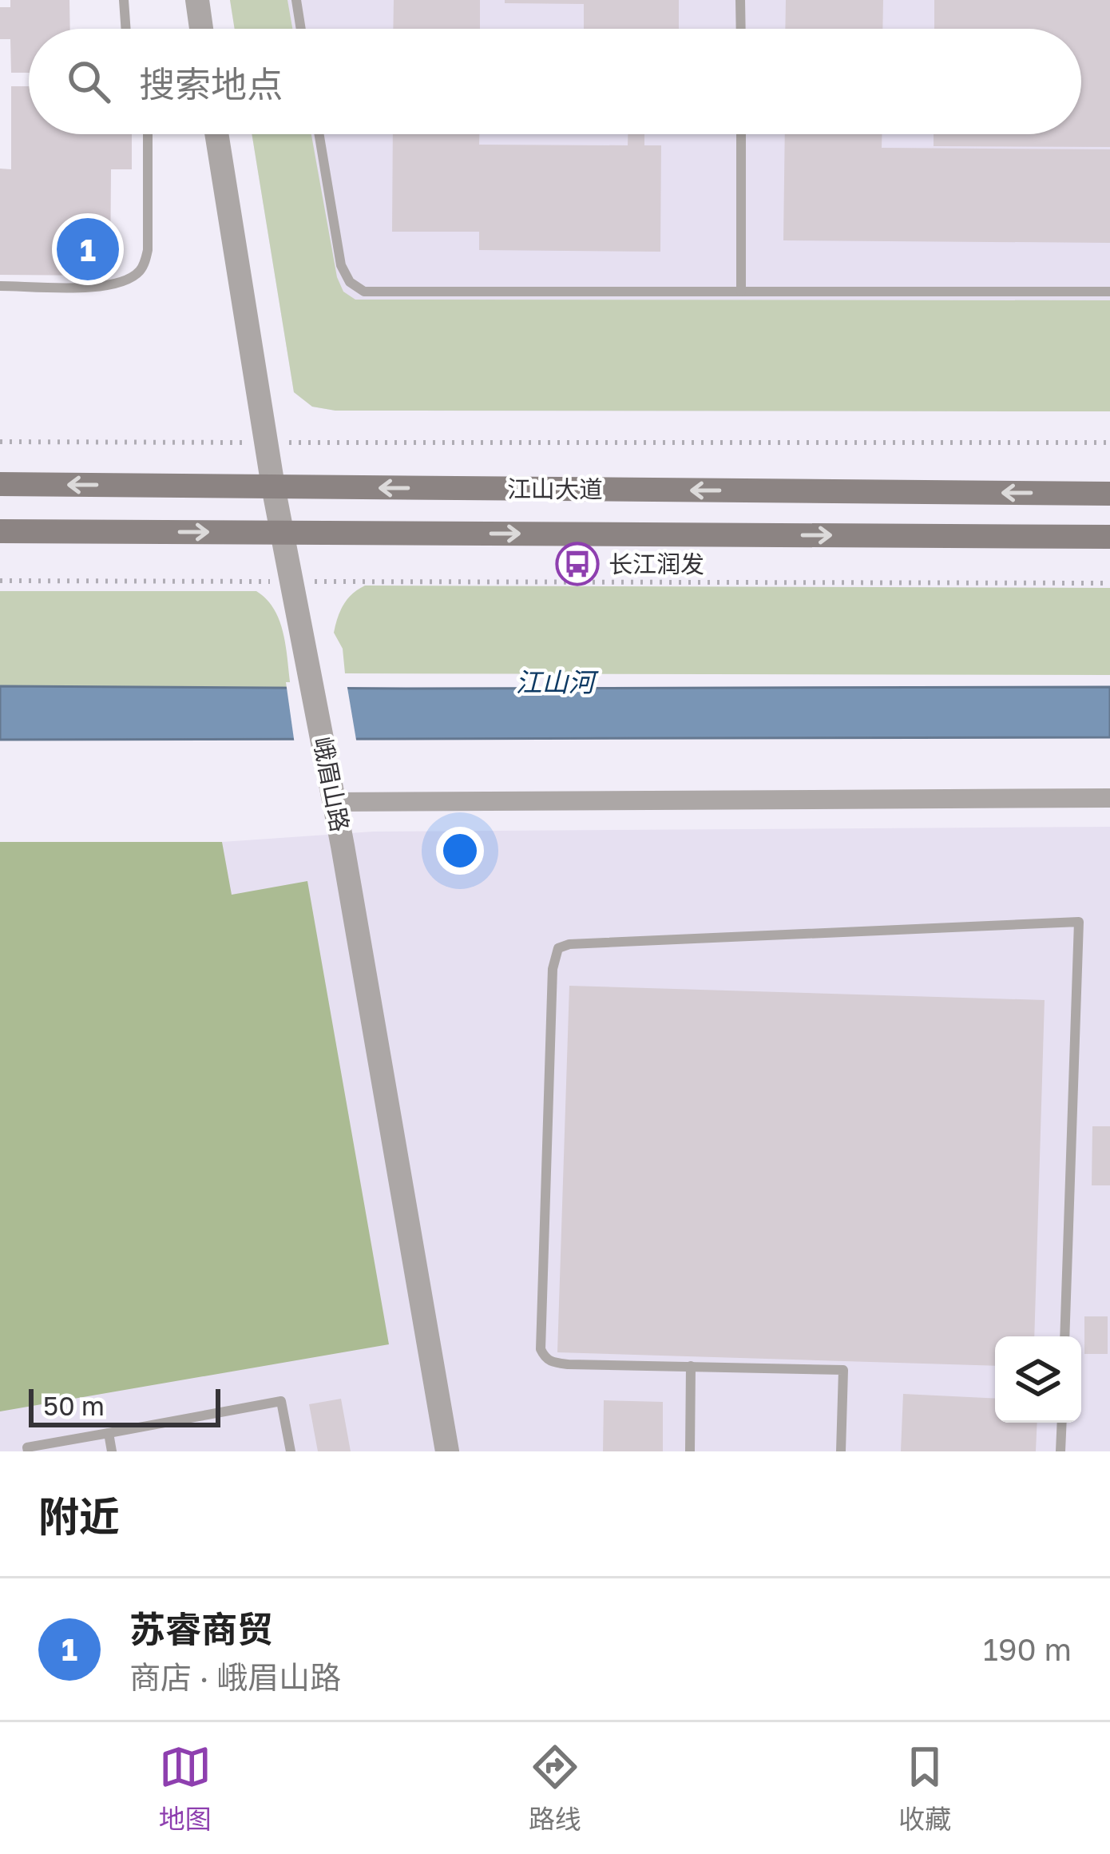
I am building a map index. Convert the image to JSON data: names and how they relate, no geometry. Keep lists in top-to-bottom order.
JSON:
{
  "streets": {
    "main road": ["江山大道"],
    "street": ["峨眉山路"]
  },
  "crossings": [
    ["江山大道", "峨眉山路"]
  ],
  "water": ["江山河"],
  "places": {
    "bus stop": ["长江润发"]
  },
  "scale_bar": "50 m",
  "page": {
    "search": "搜索地点",
    "pins": "1",
    "scale": "50 m",
    "heading": "附近",
    "list": [
      {
        "mark": "1",
        "name": "苏睿商贸",
        "note": "商店 · 峨眉山路",
        "value": "190 m"
      }
    ],
    "nav": ["地图", "路线", "收藏"]
  }
}
